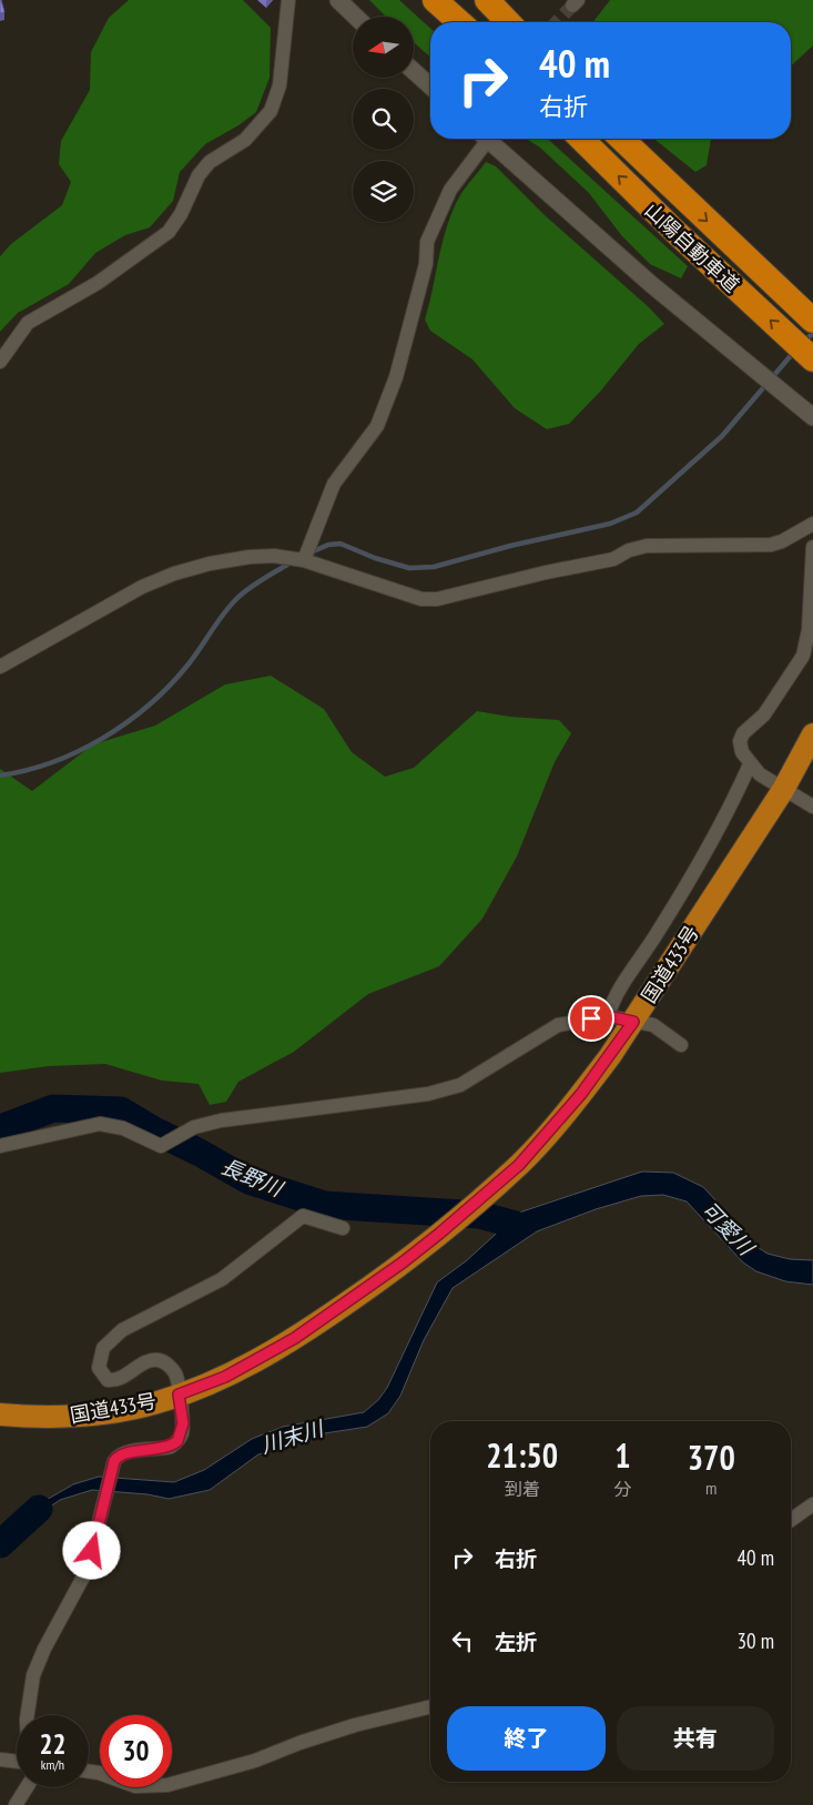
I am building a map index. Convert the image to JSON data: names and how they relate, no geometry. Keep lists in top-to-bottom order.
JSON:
{
  "streets": {
    "highway": ["山陽自動車道", "国道433号"]
  },
  "water": ["長野川", "可愛川", "川末川"],
  "north": "left",
  "page": {
    "turn": ["40 m", "右折"],
    "eta": [
      "21:50",
      "到着",
      "1",
      "分",
      "370",
      "m"
    ],
    "list": [
      {
        "name": "右折",
        "value": "40 m"
      },
      {
        "name": "左折",
        "value": "30 m"
      }
    ],
    "buttons": ["終了", "共有"],
    "speed": "22 km/h",
    "limit": "30"
  }
}
